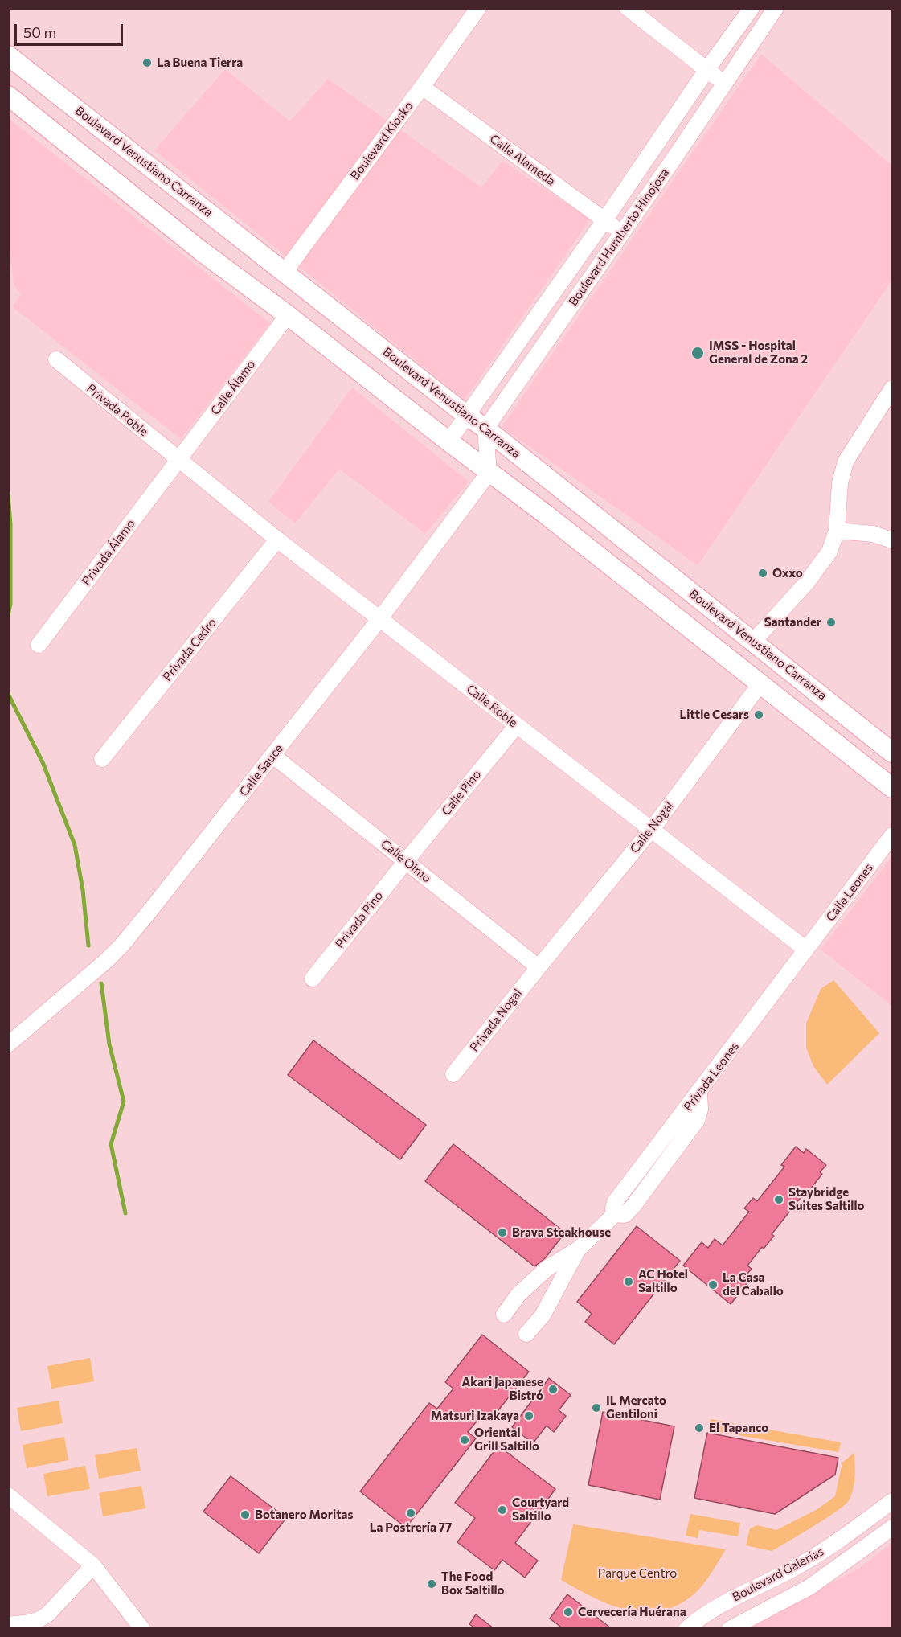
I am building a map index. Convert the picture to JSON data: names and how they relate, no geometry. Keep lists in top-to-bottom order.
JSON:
{
  "streets": {
    "main road": ["Boulevard Venustiano Carranza"],
    "street": [
      "Boulevard Kiosko",
      "Calle Alameda",
      "Boulevard Humberto Hinojosa",
      "Calle Álamo",
      "Privada Roble",
      "Privada Álamo",
      "Privada Cedro",
      "Calle Roble",
      "Calle Sauce",
      "Calle Pino",
      "Calle Nogal",
      "Calle Olmo",
      "Calle Leones",
      "Privada Pino",
      "Privada Nogal",
      "Privada Leones",
      "Boulevard Galerías"
    ]
  },
  "crossings": [
    ["Boulevard Kiosko", "Calle Alameda"],
    ["Boulevard Kiosko", "Boulevard Venustiano Carranza"],
    ["Calle Alameda", "Boulevard Humberto Hinojosa"],
    ["Boulevard Venustiano Carranza", "Boulevard Humberto Hinojosa"],
    ["Calle Álamo", "Privada Roble"],
    ["Calle Álamo", "Privada Álamo"],
    ["Calle Álamo", "Calle Roble"],
    ["Privada Roble", "Privada Álamo"],
    ["Privada Roble", "Calle Roble"],
    ["Privada Álamo", "Calle Roble"],
    ["Privada Cedro", "Calle Roble"],
    ["Calle Roble", "Calle Sauce"],
    ["Calle Roble", "Calle Pino"],
    ["Calle Roble", "Calle Nogal"],
    ["Calle Roble", "Calle Leones"],
    ["Calle Roble", "Privada Leones"],
    ["Calle Sauce", "Calle Olmo"],
    ["Calle Pino", "Calle Olmo"],
    ["Calle Pino", "Privada Pino"],
    ["Calle Nogal", "Calle Olmo"],
    ["Calle Nogal", "Privada Nogal"],
    ["Calle Olmo", "Privada Pino"],
    ["Calle Olmo", "Privada Nogal"],
    ["Calle Leones", "Privada Leones"]
  ],
  "parks": ["Parque Centro"],
  "places": [
    "La Buena Tierra",
    "IMSS - Hospital General de Zona 2",
    "Oxxo",
    "Santander",
    "Little Cesars",
    "Staybridge Suites Saltillo",
    "Brava Steakhouse",
    "AC Hotel Saltillo",
    "La Casa del Caballo",
    "Akari Japanese Bistró",
    "IL Mercato Gentiloni",
    "Matsuri Izakaya",
    "El Tapanco",
    "Oriental Grill Saltillo",
    "Courtyard Saltillo",
    "La Postrería 77",
    "Botanero Moritas",
    "The Food Box Saltillo",
    "Cervecería Huérana"
  ],
  "scale_bar": "50 m"
}
